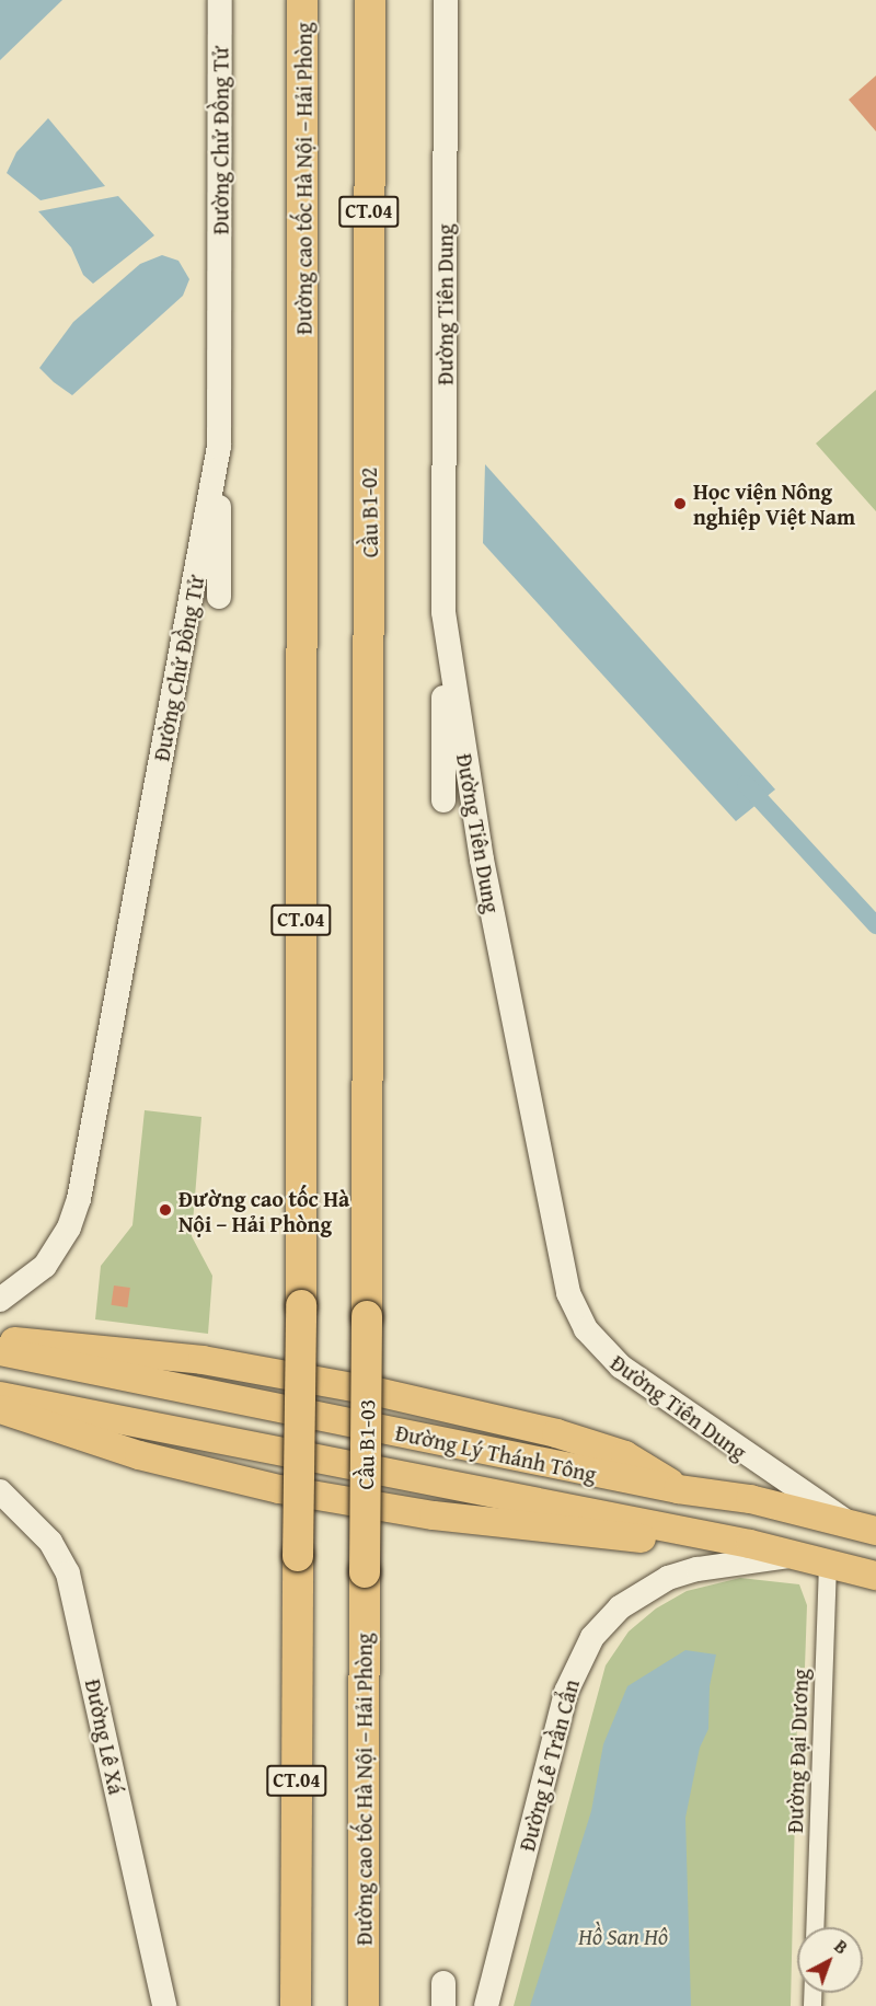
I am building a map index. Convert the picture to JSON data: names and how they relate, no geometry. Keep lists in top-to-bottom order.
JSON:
{
  "streets": {
    "highway": [
      "Đường cao tốc Hà Nội – Hải Phòng",
      "CT.04",
      "Cầu B1-02",
      "Cầu B1-03"
    ],
    "main road": [
      "Đường Chử Đồng Tử",
      "Đường Tiên Dung",
      "Đường Lý Thánh Tông",
      "Đường Lê Xá",
      "Đường Lê Trần Cẩn"
    ],
    "street": ["Đường Đại Dương"]
  },
  "crossings": [
    ["Đường cao tốc Hà Nội – Hải Phòng", "Cầu B1-03"],
    ["Đường Tiên Dung", "Đường Lý Thánh Tông"],
    ["Cầu B1-02", "Cầu B1-03"],
    ["Đường Lý Thánh Tông", "Đường Đại Dương"],
    ["Đường Lý Thánh Tông", "Đường Lê Trần Cẩn"]
  ],
  "water": ["Hồ San Hô"],
  "places": ["Học viện Nông nghiệp Việt Nam", "Đường cao tốc Hà Nội – Hải Phòng"],
  "north": "top right"
}
